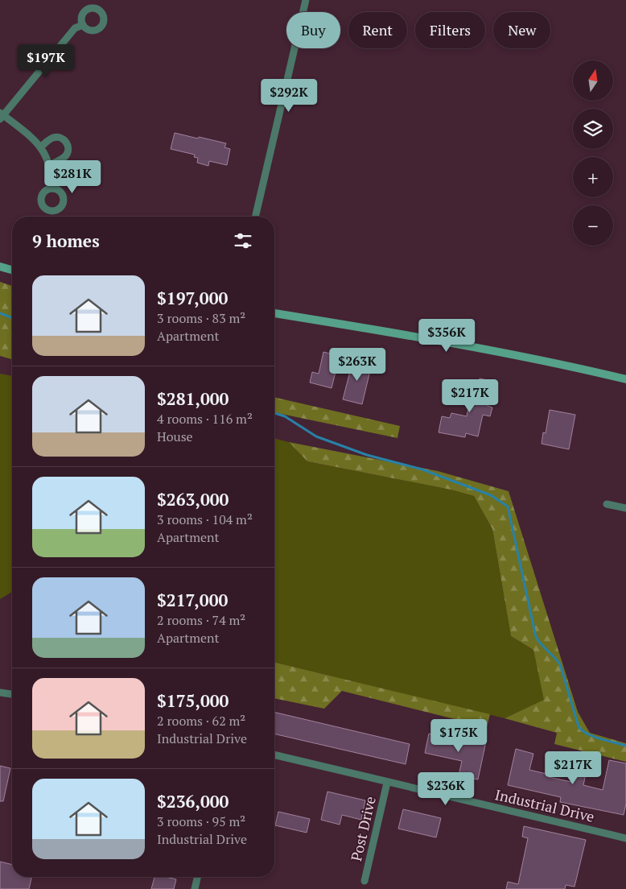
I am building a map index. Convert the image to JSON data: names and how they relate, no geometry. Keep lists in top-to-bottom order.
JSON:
{
  "streets": {
    "street": ["Industrial Drive", "Post Drive"]
  },
  "crossings": [
    ["Industrial Drive", "Post Drive"]
  ],
  "north": "top",
  "page": {
    "chip": [
      "Buy",
      "Rent",
      "Filters",
      "New"
    ],
    "price": [
      "$197K",
      "$292K",
      "$281K",
      "$356K",
      "$263K",
      "$217K",
      "$175K",
      "$217K",
      "$236K"
    ],
    "map_buttons": ["+", "−"],
    "heading": "9 homes",
    "list": [
      {
        "name": "$197,000",
        "note": "3 rooms · 83 m² · Apartment"
      },
      {
        "name": "$281,000",
        "note": "4 rooms · 116 m² · House"
      },
      {
        "name": "$263,000",
        "note": "3 rooms · 104 m² · Apartment"
      },
      {
        "name": "$217,000",
        "note": "2 rooms · 74 m² · Apartment"
      },
      {
        "name": "$175,000",
        "note": "2 rooms · 62 m² · Industrial Drive"
      },
      {
        "name": "$236,000",
        "note": "3 rooms · 95 m² · Industrial Drive"
      }
    ]
  }
}
